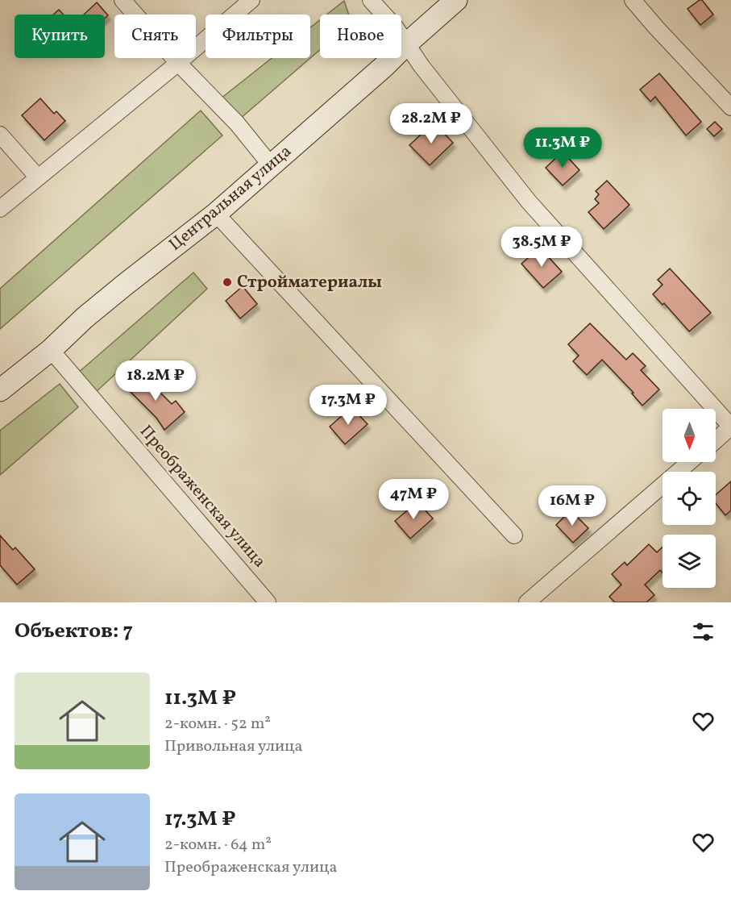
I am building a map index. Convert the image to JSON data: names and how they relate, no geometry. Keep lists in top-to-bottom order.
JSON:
{
  "streets": {
    "main road": ["Центральная улица"],
    "street": ["Преображенская улица"]
  },
  "crossings": [
    ["Центральная улица", "Преображенская улица"]
  ],
  "places": ["Стройматериалы"],
  "north": "bottom",
  "page": {
    "chip": [
      "Купить",
      "Снять",
      "Фильтры",
      "Новое"
    ],
    "price": [
      "28.2M ₽",
      "11.3M ₽",
      "38.5M ₽",
      "18.2M ₽",
      "17.3M ₽",
      "47M ₽",
      "16M ₽"
    ],
    "heading": "Объектов: 7",
    "list": [
      {
        "name": "11.3M ₽",
        "note": "2-комн. · 52 m² · Привольная улица"
      },
      {
        "name": "17.3M ₽",
        "note": "2-комн. · 64 m² · Преображенская улица"
      }
    ]
  }
}
